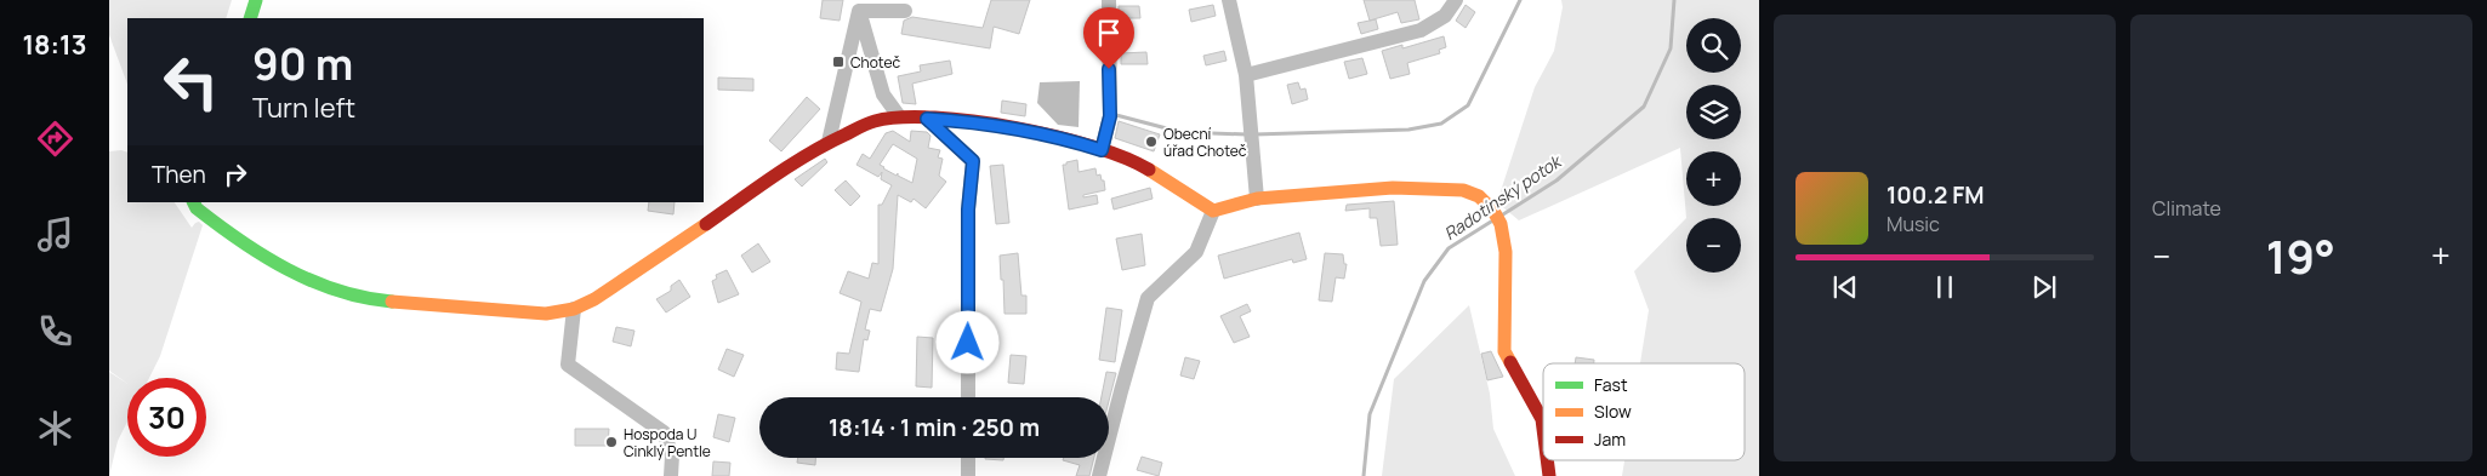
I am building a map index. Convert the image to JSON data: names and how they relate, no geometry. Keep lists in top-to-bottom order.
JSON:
{
  "water": ["Radotínský potok"],
  "places": {
    "transit": ["Choteč"],
    "other": ["Obecní úřad Choteč", "Hospoda U Cinklý Pentle"]
  },
  "legend": ["Fast", "Slow", "Jam"],
  "page": {
    "tabs": "18:13",
    "tile": "Climate",
    "map_buttons": ["+", "−"],
    "turn": ["90 m", "Turn left"],
    "then": "Then",
    "song": ["100.2 FM", "Music"],
    "heat": ["−", "19°", "+"],
    "limit": "30",
    "trip": "18:14 · 1 min · 250 m"
  }
}
